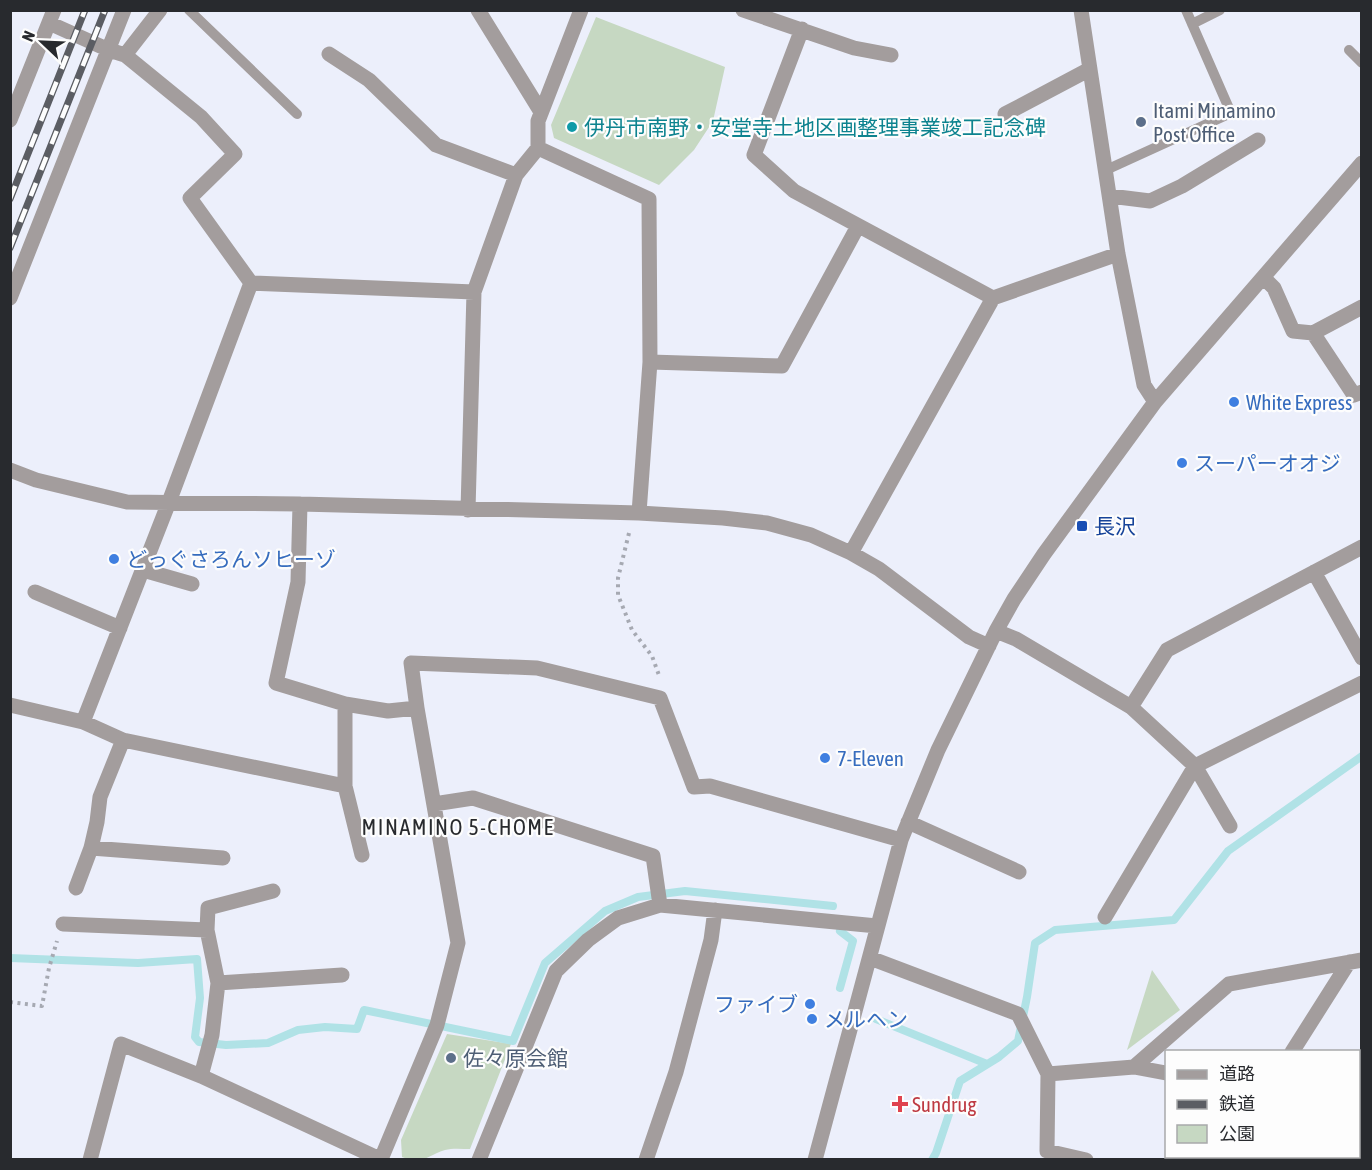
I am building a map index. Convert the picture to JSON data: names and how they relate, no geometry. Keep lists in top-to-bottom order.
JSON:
{
  "districts": ["MINAMINO 5-CHOME"],
  "places": {
    "other": [
      "Itami Minamino Post Office",
      "伊丹市南野・安堂寺土地区画整理事業竣工記念碑",
      "White Express",
      "スーパーオオジ",
      "どっぐさろんソヒーゾ",
      "7-Eleven",
      "ファイブ",
      "メルヘン",
      "佐々原会館"
    ],
    "transit": ["長沢"],
    "health": ["Sundrug"]
  },
  "legend": ["道路", "鉄道", "公園"],
  "north": "top left"
}
